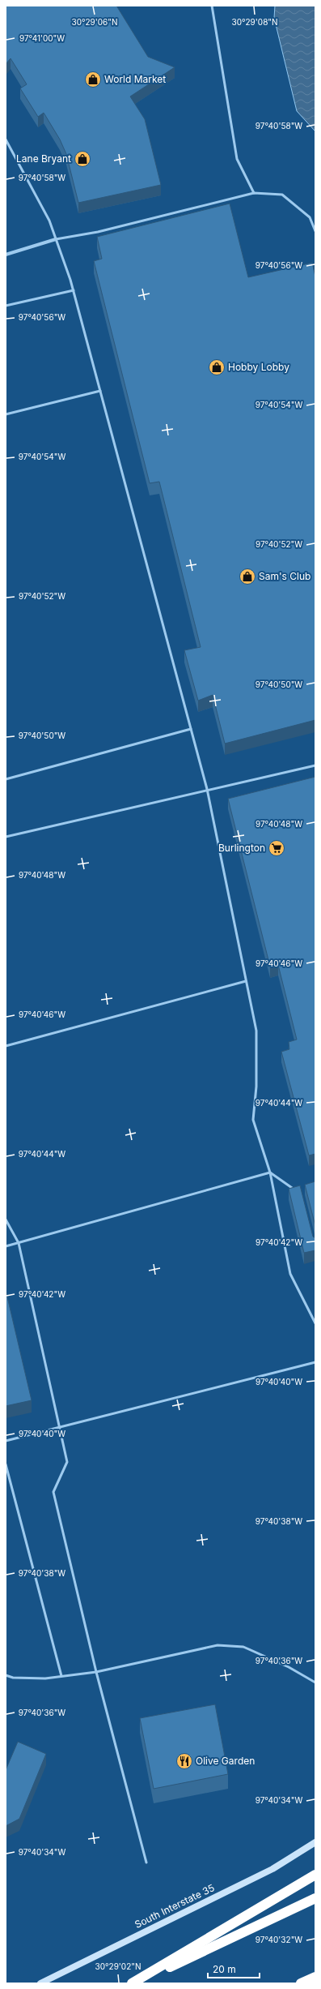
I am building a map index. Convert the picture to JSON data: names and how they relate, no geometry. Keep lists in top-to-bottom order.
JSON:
{
  "streets": {
    "main road": ["South Interstate 35"]
  },
  "places": {
    "shop": [
      "World Market",
      "Lane Bryant",
      "Hobby Lobby",
      "Sam's Club"
    ],
    "supermarket": ["Burlington"],
    "restaurant": ["Olive Garden"]
  },
  "scale_bar": "20 m",
  "coordinates": [
    "30°29'08\"N",
    "30°29'06\"N",
    "97°41'00\"W",
    "97°40'58\"W",
    "97°40'56\"W",
    "97°40'54\"W",
    "97°40'52\"W",
    "97°40'50\"W",
    "97°40'48\"W",
    "97°40'46\"W",
    "97°40'44\"W",
    "97°40'42\"W",
    "97°40'40\"W",
    "97°40'38\"W",
    "97°40'36\"W",
    "97°40'34\"W",
    "97°40'32\"W",
    "30°29'02\"N"
  ]
}
